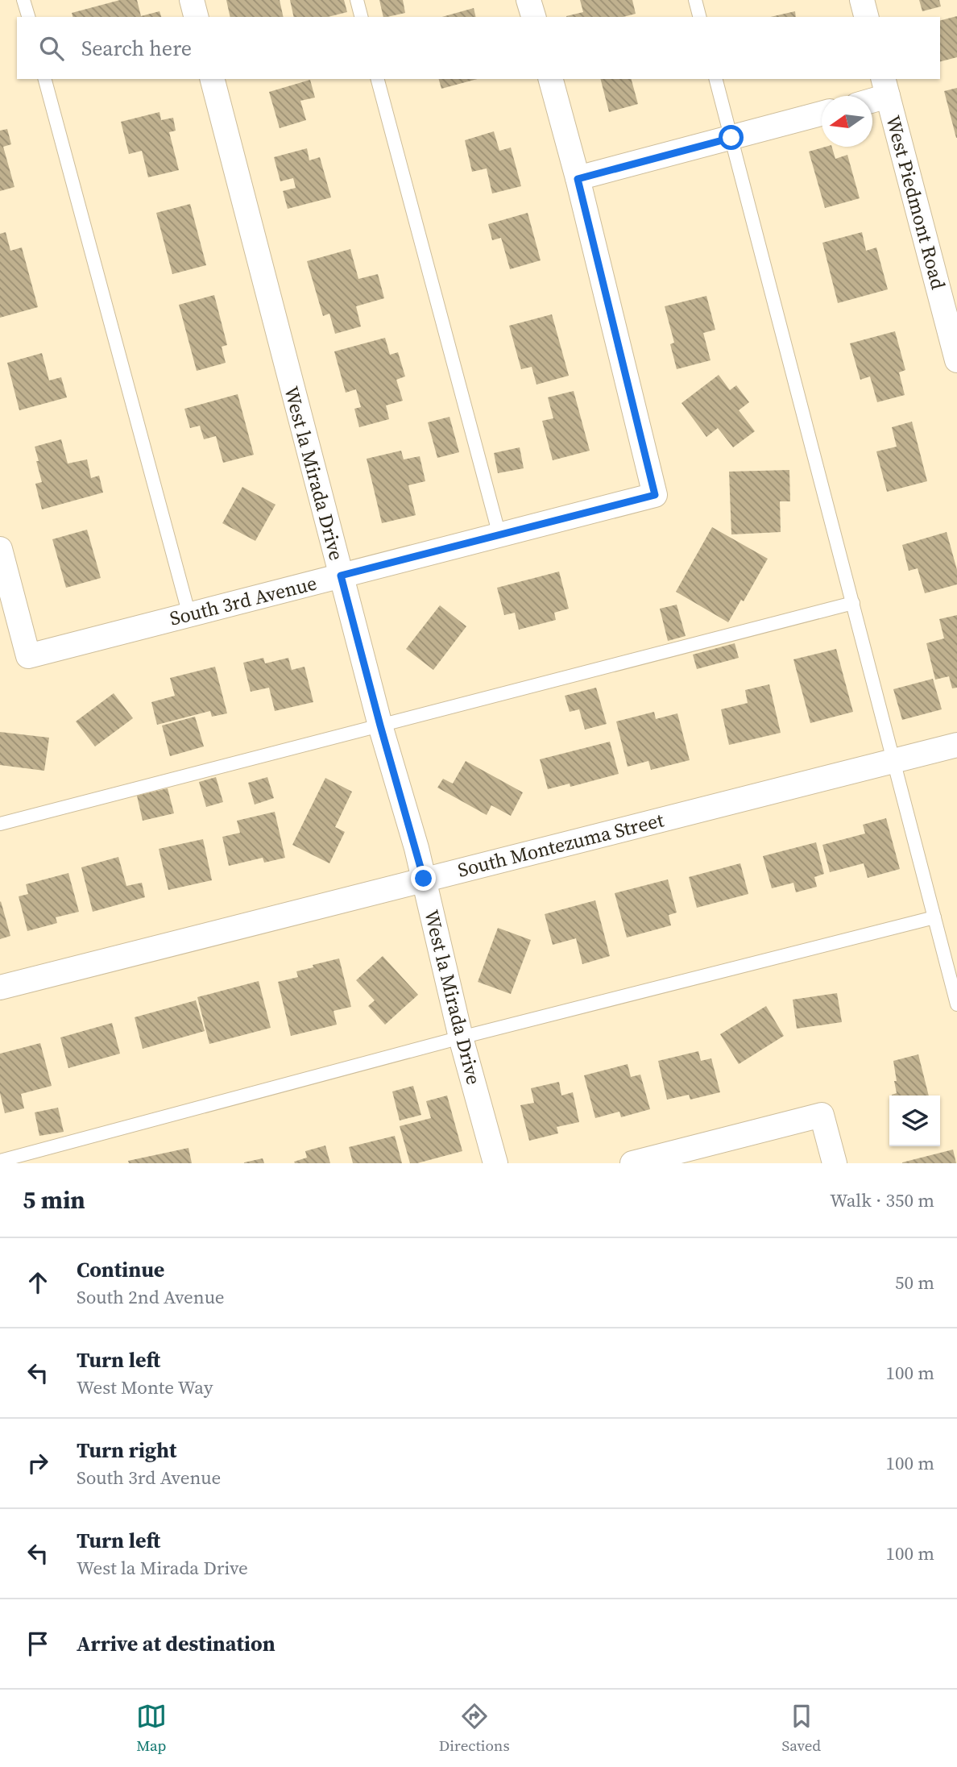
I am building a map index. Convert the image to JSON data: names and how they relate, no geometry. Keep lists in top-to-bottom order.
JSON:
{
  "streets": {
    "street": [
      "West Piedmont Road",
      "West la Mirada Drive",
      "South 3rd Avenue",
      "South Montezuma Street"
    ]
  },
  "crossings": [
    ["West la Mirada Drive", "South 3rd Avenue"],
    ["West la Mirada Drive", "South Montezuma Street"]
  ],
  "north": "left",
  "page": {
    "search": "Search here",
    "heading": ["5 min", "Walk · 350 m"],
    "list": [
      ["Continue", "South 2nd Avenue", "50 m"],
      ["Turn left", "West Monte Way", "100 m"],
      ["Turn right", "South 3rd Avenue", "100 m"],
      ["Turn left", "West la Mirada Drive", "100 m"],
      "Arrive at destination"
    ],
    "nav": ["Map", "Directions", "Saved"]
  }
}
